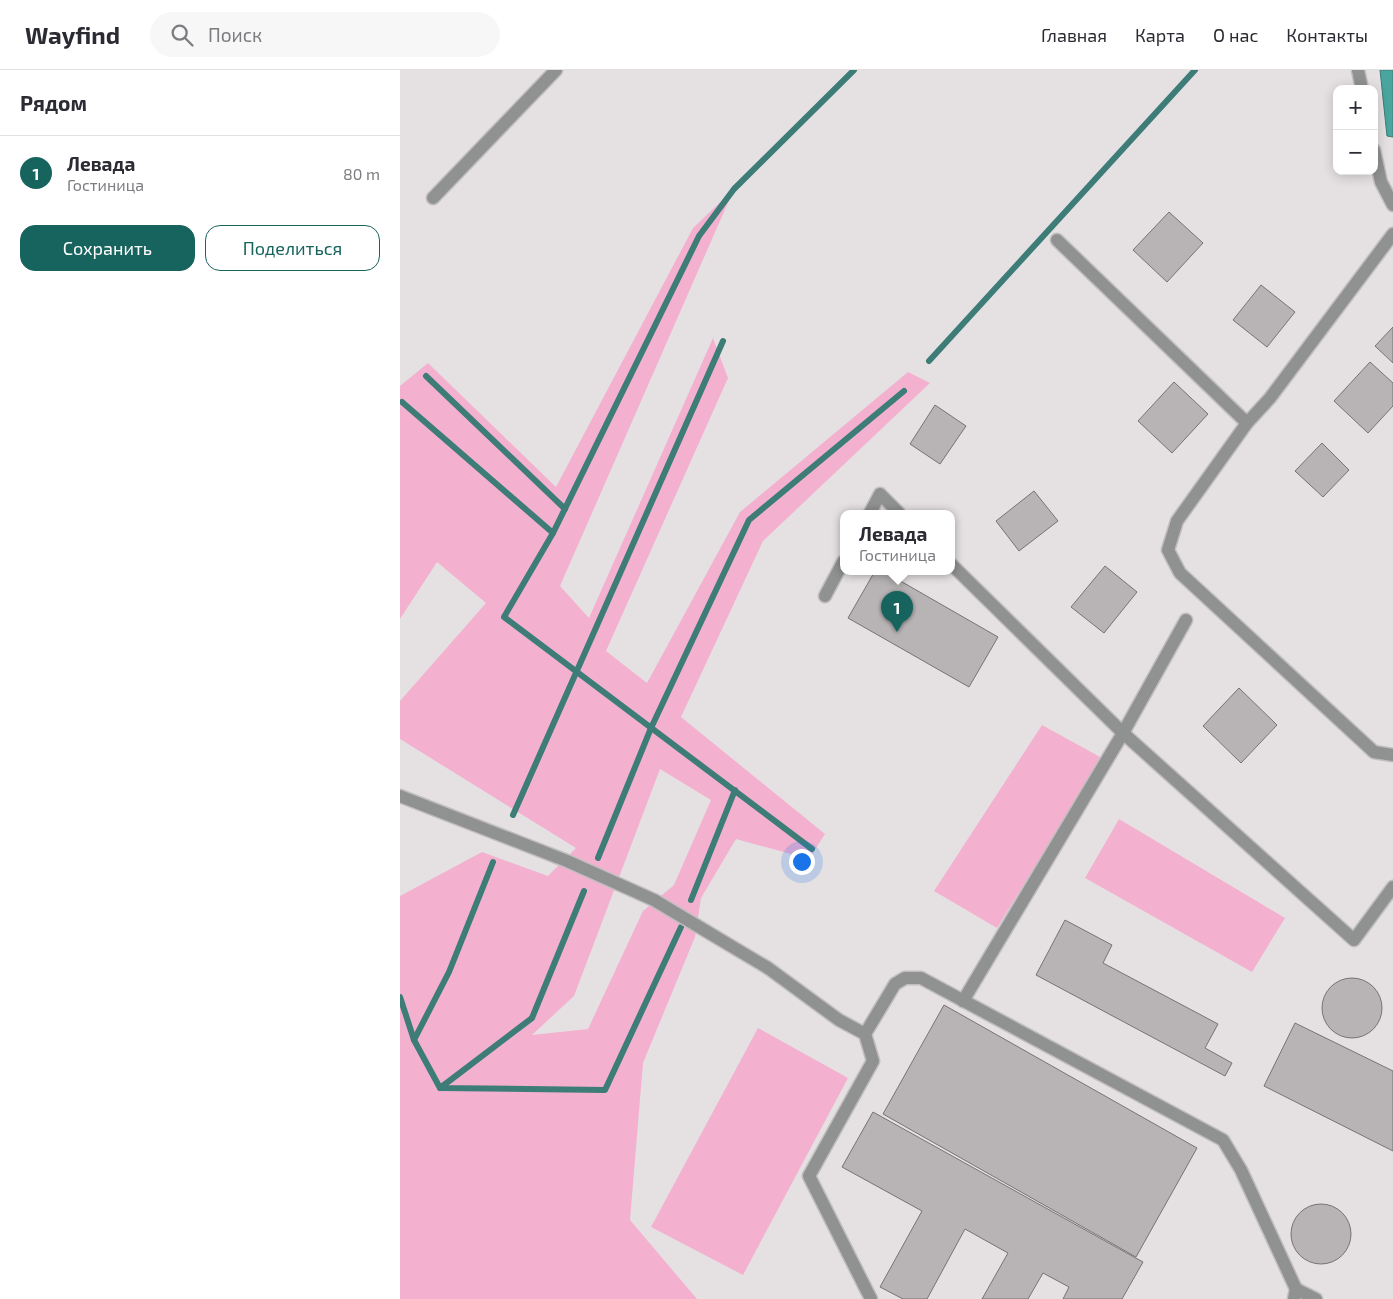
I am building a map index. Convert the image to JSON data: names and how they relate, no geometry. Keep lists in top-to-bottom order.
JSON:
{
  "page": {
    "header": "Wayfind",
    "search": "Поиск",
    "nav": [
      "Главная",
      "Карта",
      "О нас",
      "Контакты"
    ],
    "heading": "Рядом",
    "map_buttons": ["+", "−"],
    "list": [
      {
        "mark": "1",
        "name": "Левада",
        "note": "Гостиница",
        "value": "80 m"
      }
    ],
    "buttons": ["Сохранить", "Поделиться"],
    "popup": ["Левада", "Гостиница"],
    "pins": "1"
  }
}
